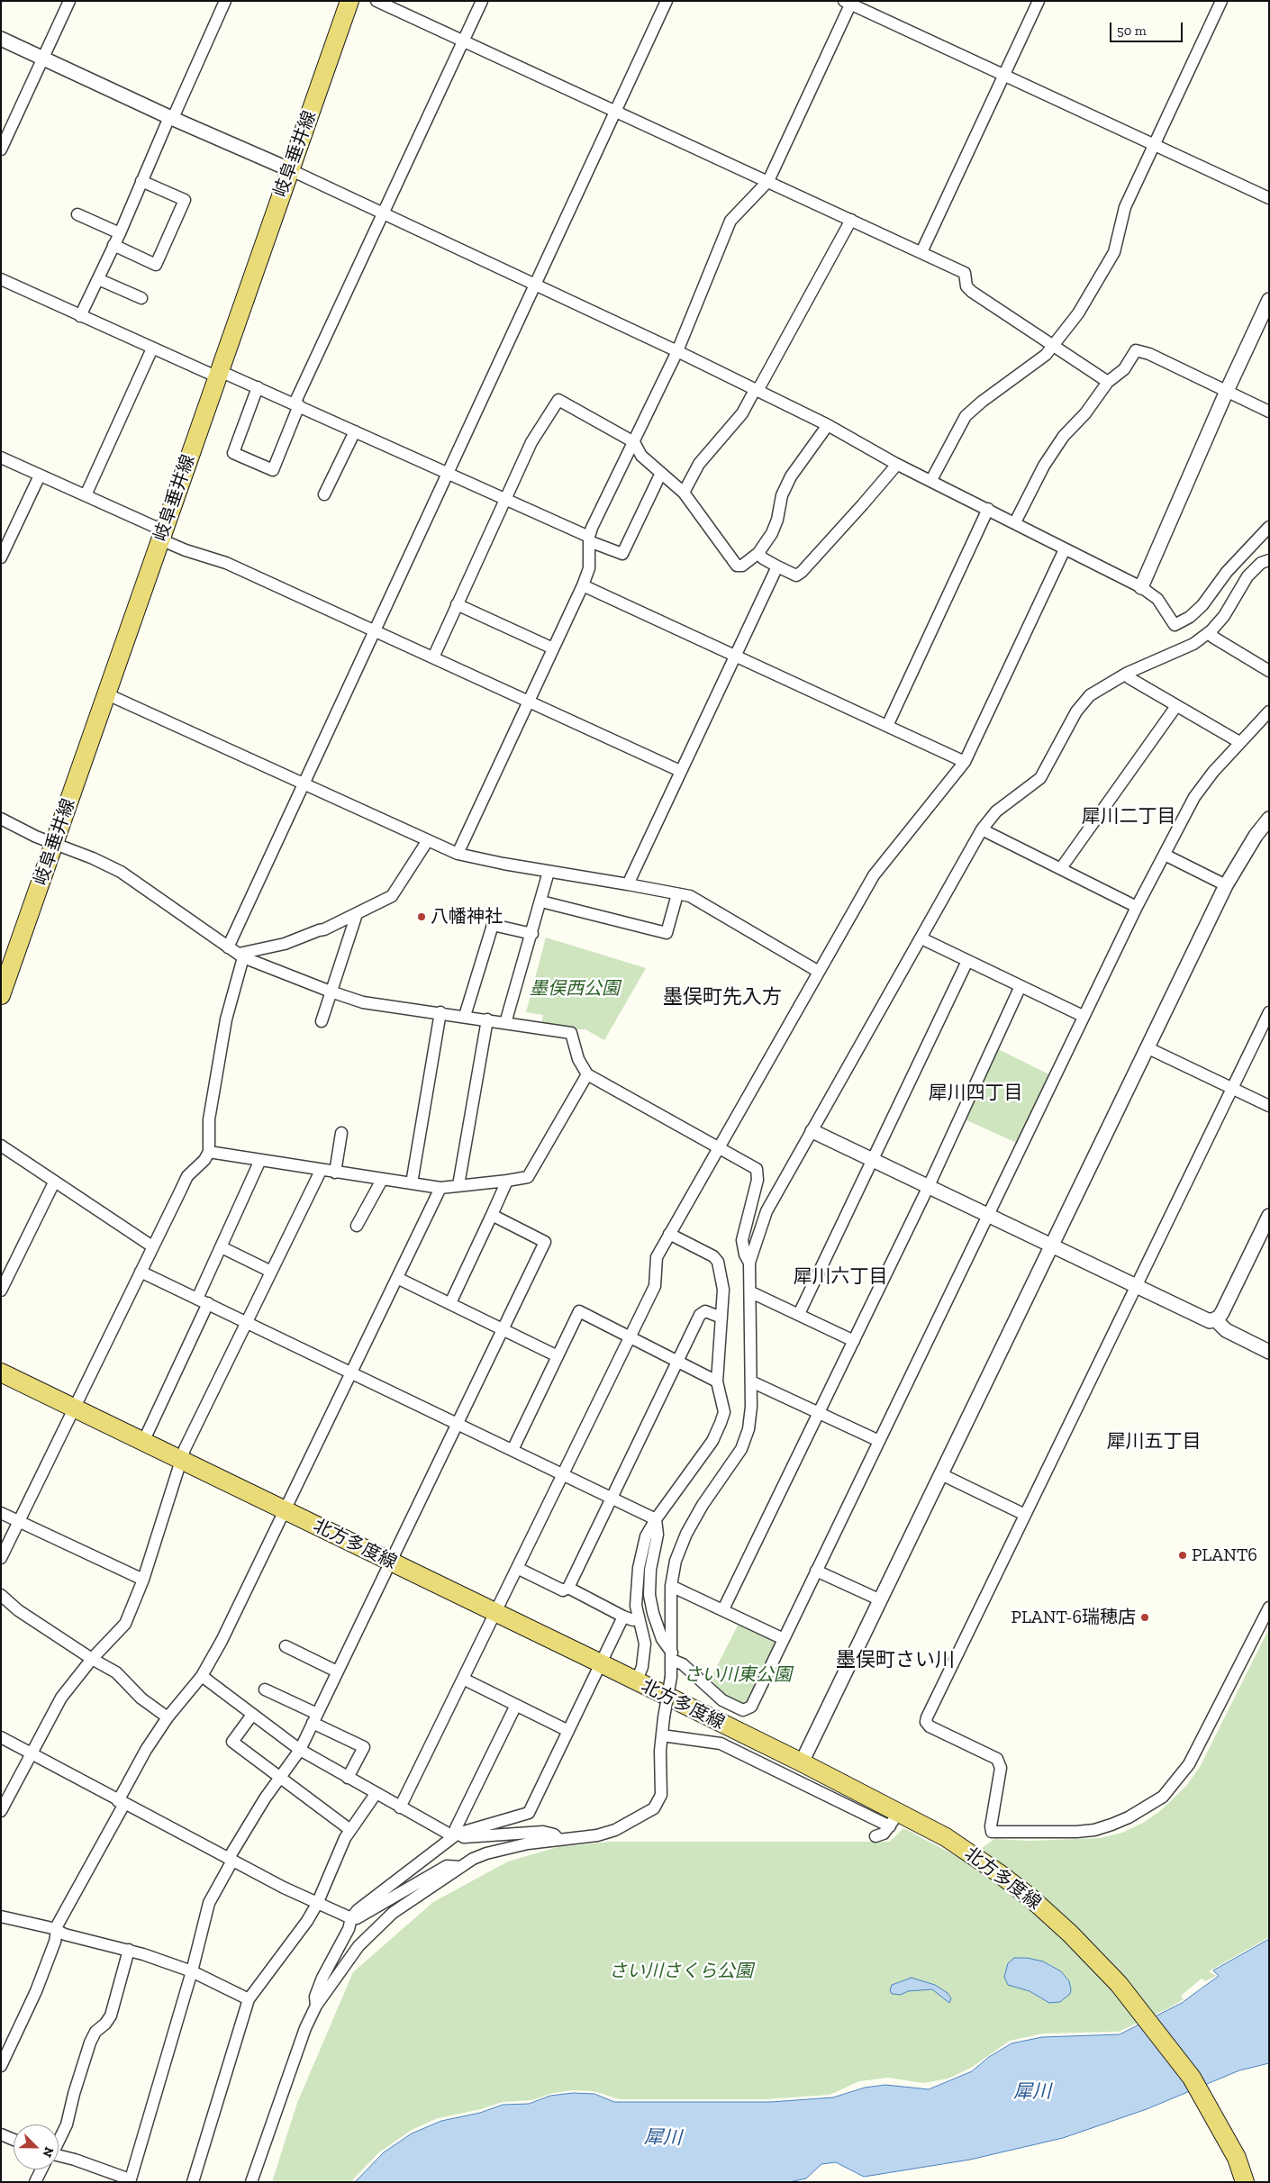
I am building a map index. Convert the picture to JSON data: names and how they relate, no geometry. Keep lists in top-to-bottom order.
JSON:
{
  "streets": {
    "main road": ["岐阜垂井線", "北方多度線"]
  },
  "districts": [
    "犀川二丁目",
    "墨俣町先入方",
    "犀川四丁目",
    "犀川六丁目",
    "犀川五丁目",
    "墨俣町さい川"
  ],
  "water": ["犀川"],
  "parks": ["墨俣西公園", "さい川東公園", "さい川さくら公園"],
  "places": ["八幡神社", "PLANT6", "PLANT-6瑞穂店"],
  "scale_bar": "50 m",
  "north": "bottom right"
}
